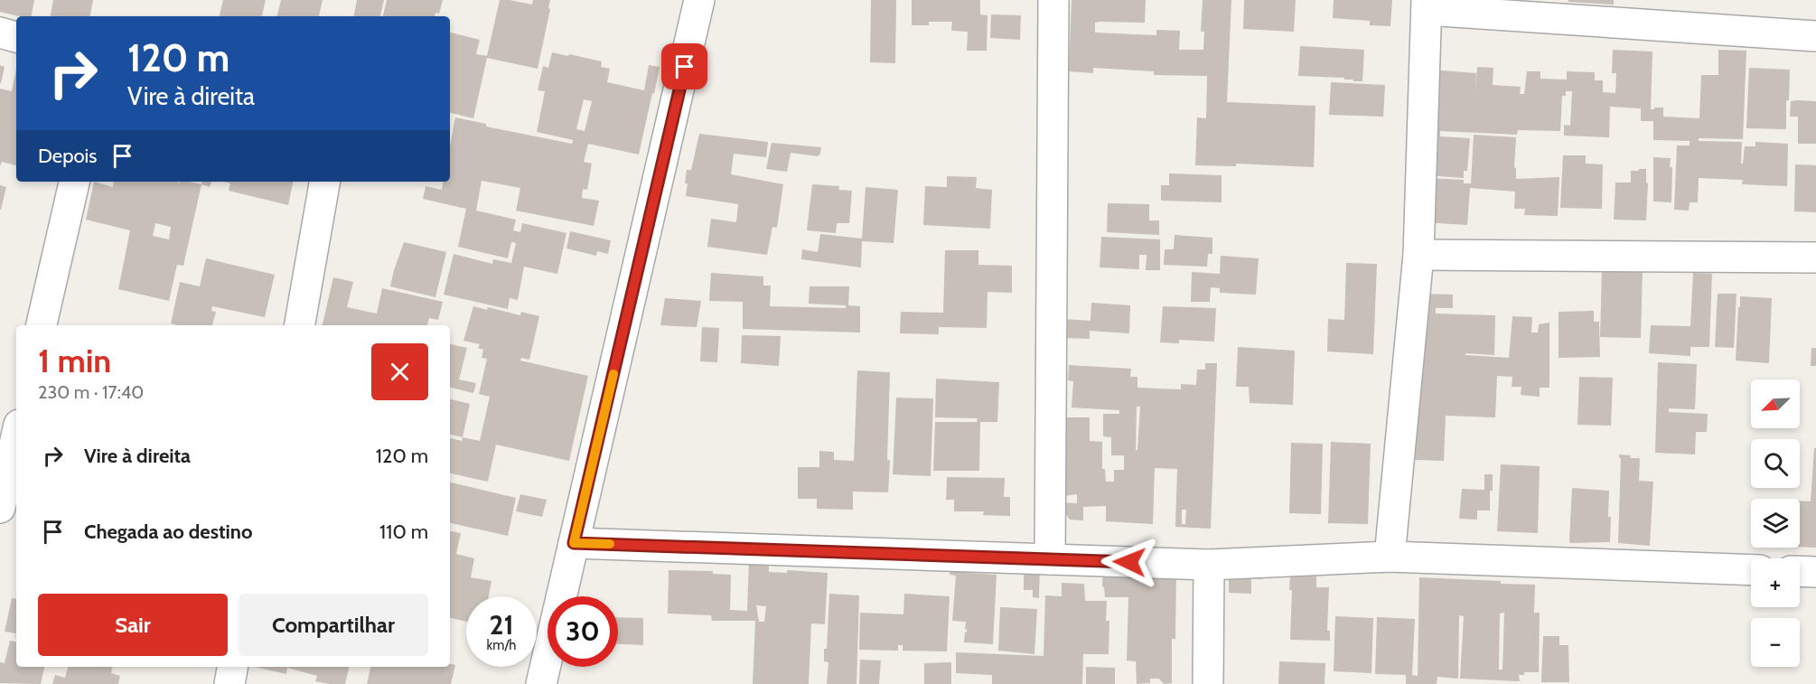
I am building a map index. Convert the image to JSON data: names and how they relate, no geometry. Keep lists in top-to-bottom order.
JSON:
{
  "north": "bottom left",
  "page": {
    "turn": ["120 m", "Vire à direita"],
    "then": "Depois",
    "heading": ["1 min", "230 m · 17:40"],
    "map_buttons": ["+", "−"],
    "list": [
      {
        "name": "Vire à direita",
        "value": "120 m"
      },
      {
        "name": "Chegada ao destino",
        "value": "110 m"
      }
    ],
    "buttons": ["Sair", "Compartilhar"],
    "speed": "21 km/h",
    "limit": "30"
  }
}
